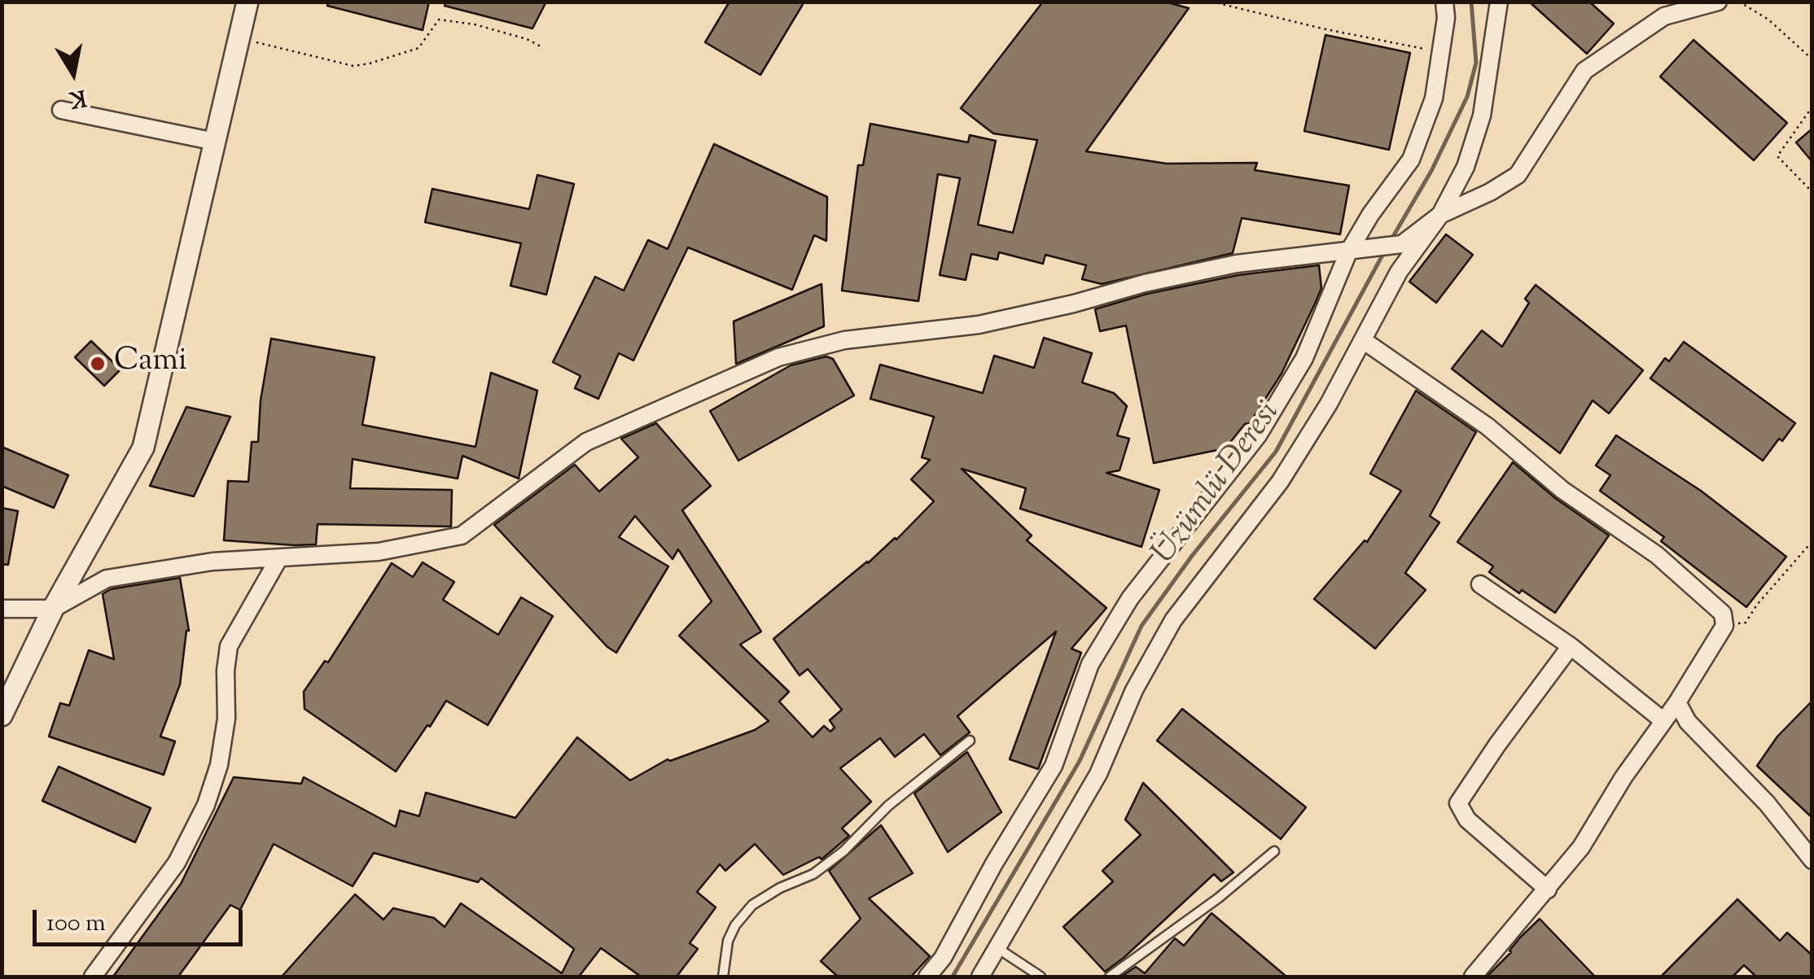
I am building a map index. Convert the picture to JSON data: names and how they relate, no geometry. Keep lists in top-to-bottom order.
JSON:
{
  "water": ["Üzümlü Deresi"],
  "places": ["Cami"],
  "scale_bar": "100 m",
  "north": "bottom"
}
